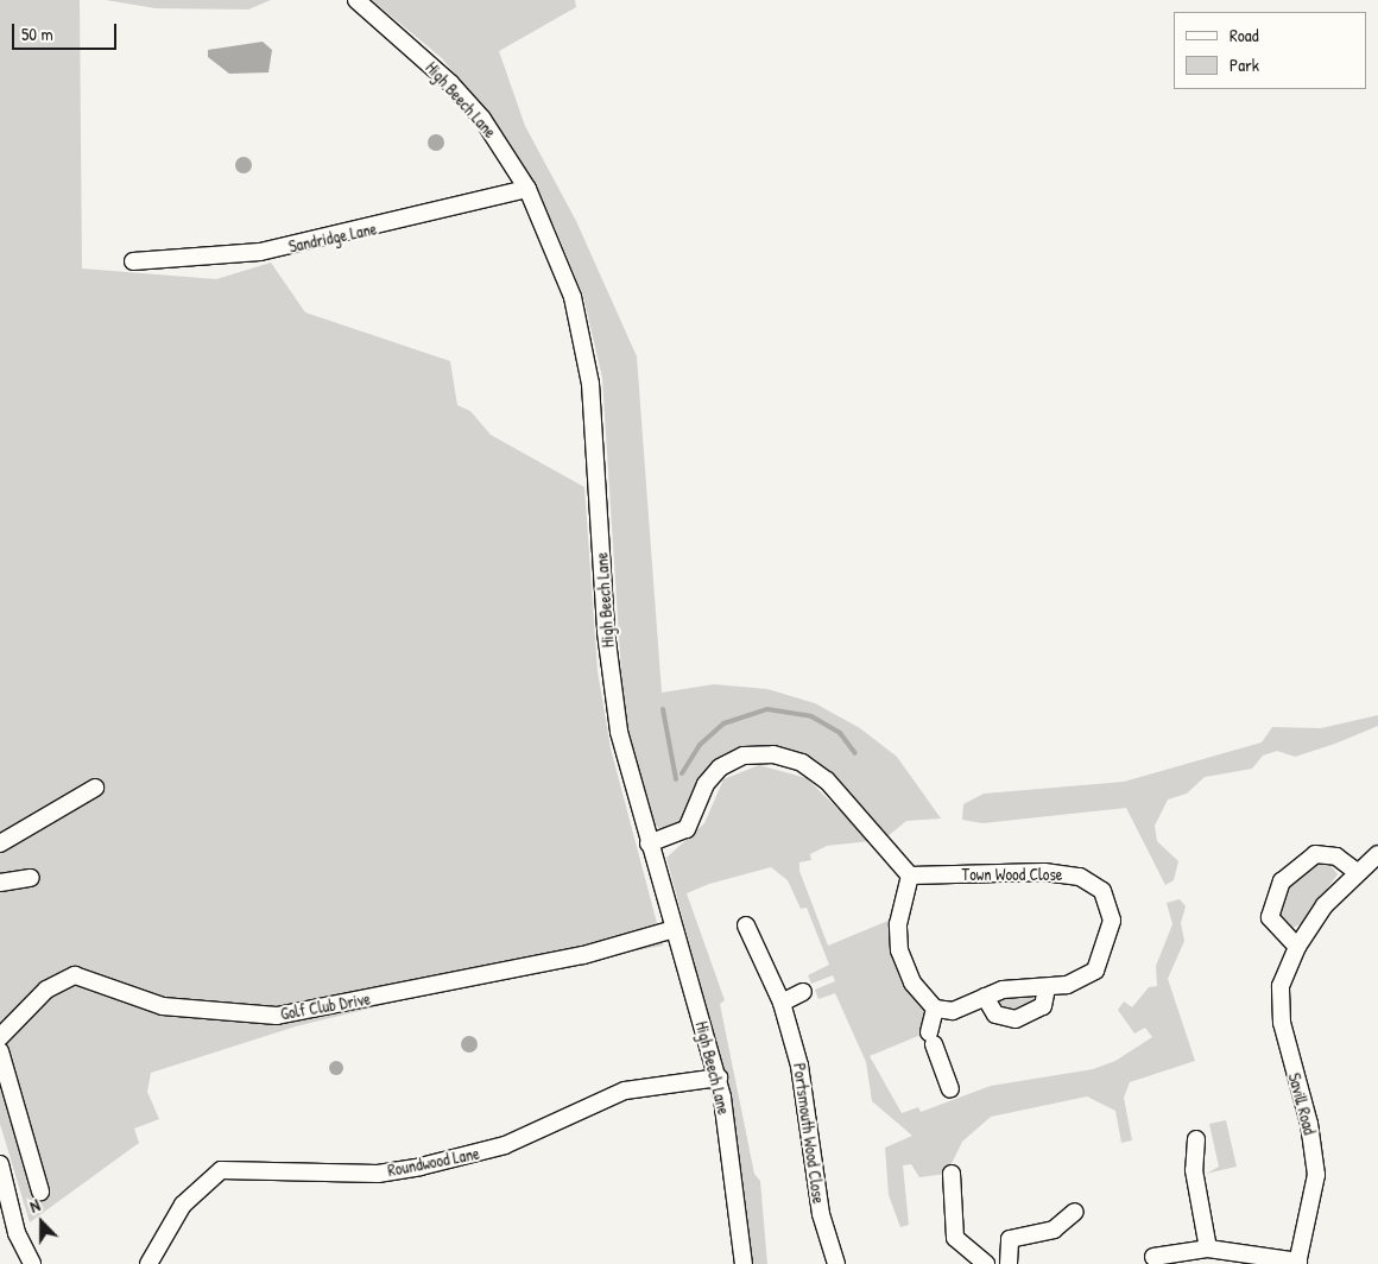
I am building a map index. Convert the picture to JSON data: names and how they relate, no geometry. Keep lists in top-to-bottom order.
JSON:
{
  "streets": {
    "street": [
      "High Beech Lane",
      "Sandridge Lane",
      "Town Wood Close",
      "Golf Club Drive",
      "Savill Road",
      "Portsmouth Wood Close",
      "Roundwood Lane"
    ]
  },
  "crossings": [
    ["High Beech Lane", "Sandridge Lane"],
    ["High Beech Lane", "Golf Club Drive"],
    ["High Beech Lane", "Roundwood Lane"]
  ],
  "legend": ["Road", "Park"],
  "scale_bar": "50 m",
  "north": "top"
}
